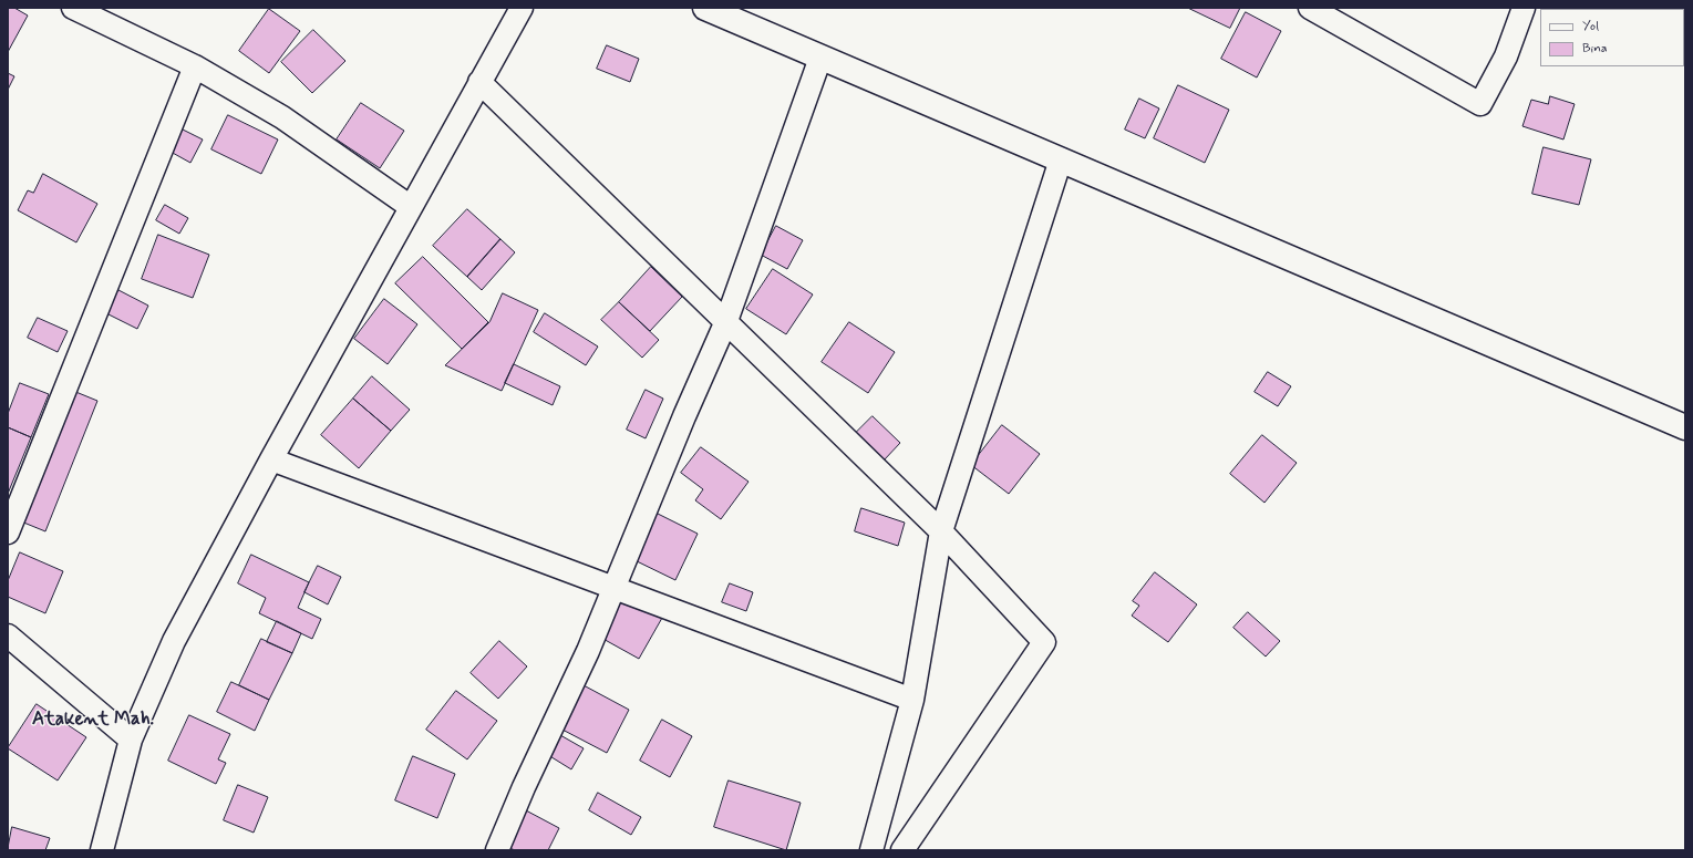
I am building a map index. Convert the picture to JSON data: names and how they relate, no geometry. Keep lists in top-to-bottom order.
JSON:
{
  "districts": ["Atakent Mah."],
  "legend": ["Yol", "Bina"]
}
